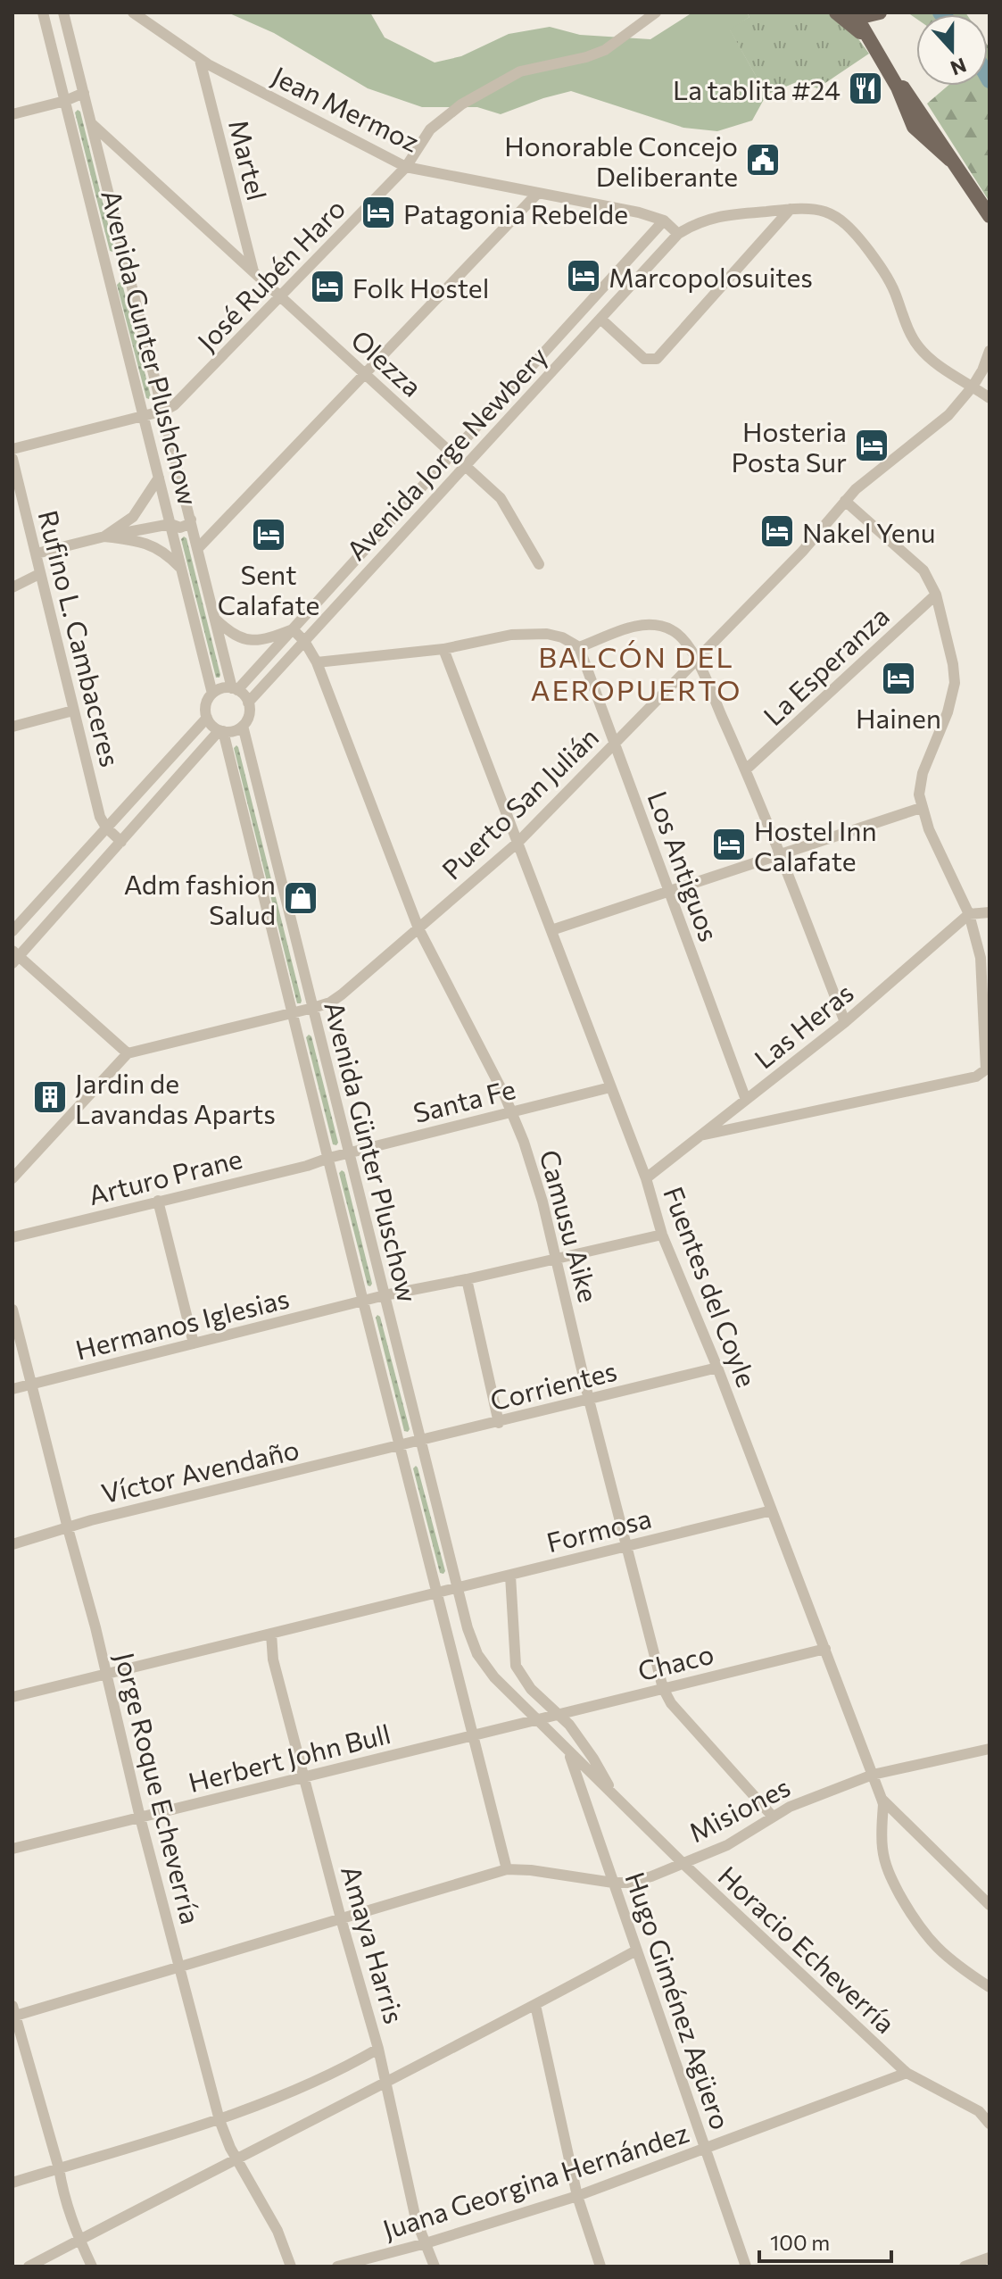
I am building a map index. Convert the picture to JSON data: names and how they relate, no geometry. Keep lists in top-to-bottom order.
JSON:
{
  "streets": {
    "street": [
      "Jean Mermoz",
      "Martel",
      "José Rubén Haro",
      "Avenida Gunter Plushchow",
      "Olezza",
      "Avenida Jorge Newbery",
      "Rufino L. Cambaceres",
      "La Esperanza",
      "Puerto San Julián",
      "Los Antiguos",
      "Las Heras",
      "Santa Fe",
      "Avenida Günter Pluschow",
      "Arturo Prane",
      "Camusu Aike",
      "Fuentes del Coyle",
      "Hermanos Iglesias",
      "Corrientes",
      "Víctor Avendaño",
      "Formosa",
      "Chaco",
      "Herbert John Bull",
      "Jorge Roque Echeverría",
      "Misiones",
      "Amaya Harris",
      "Horacio Echeverría",
      "Hugo Giménez Agüero",
      "Juana Georgina Hernández"
    ]
  },
  "crossings": [
    ["Jean Mermoz", "Martel"],
    ["Jean Mermoz", "José Rubén Haro"],
    ["Jean Mermoz", "Avenida Jorge Newbery"],
    ["Martel", "Olezza"],
    ["José Rubén Haro", "Avenida Gunter Plushchow"],
    ["José Rubén Haro", "Olezza"],
    ["Avenida Gunter Plushchow", "Olezza"],
    ["Avenida Gunter Plushchow", "Avenida Jorge Newbery"],
    ["Avenida Gunter Plushchow", "Avenida Günter Pluschow"],
    ["Olezza", "Avenida Jorge Newbery"],
    ["Avenida Jorge Newbery", "Avenida Günter Pluschow"],
    ["Avenida Jorge Newbery", "Camusu Aike"],
    ["Puerto San Julián", "Los Antiguos"],
    ["Puerto San Julián", "Avenida Günter Pluschow"],
    ["Puerto San Julián", "Camusu Aike"],
    ["Puerto San Julián", "Fuentes del Coyle"],
    ["Los Antiguos", "Las Heras"],
    ["Las Heras", "Fuentes del Coyle"],
    ["Santa Fe", "Avenida Günter Pluschow"],
    ["Santa Fe", "Arturo Prane"],
    ["Santa Fe", "Camusu Aike"],
    ["Santa Fe", "Fuentes del Coyle"],
    ["Avenida Günter Pluschow", "Arturo Prane"],
    ["Avenida Günter Pluschow", "Hermanos Iglesias"],
    ["Avenida Günter Pluschow", "Corrientes"],
    ["Avenida Günter Pluschow", "Víctor Avendaño"],
    ["Avenida Günter Pluschow", "Formosa"],
    ["Avenida Günter Pluschow", "Herbert John Bull"],
    ["Avenida Günter Pluschow", "Misiones"],
    ["Avenida Günter Pluschow", "Horacio Echeverría"],
    ["Camusu Aike", "Hermanos Iglesias"],
    ["Camusu Aike", "Corrientes"],
    ["Camusu Aike", "Formosa"],
    ["Camusu Aike", "Chaco"],
    ["Camusu Aike", "Misiones"],
    ["Fuentes del Coyle", "Hermanos Iglesias"],
    ["Fuentes del Coyle", "Corrientes"],
    ["Fuentes del Coyle", "Formosa"],
    ["Fuentes del Coyle", "Chaco"],
    ["Fuentes del Coyle", "Misiones"],
    ["Hermanos Iglesias", "Jorge Roque Echeverría"],
    ["Corrientes", "Víctor Avendaño"],
    ["Víctor Avendaño", "Jorge Roque Echeverría"],
    ["Formosa", "Jorge Roque Echeverría"],
    ["Formosa", "Amaya Harris"],
    ["Formosa", "Horacio Echeverría"],
    ["Chaco", "Herbert John Bull"],
    ["Chaco", "Horacio Echeverría"],
    ["Herbert John Bull", "Jorge Roque Echeverría"],
    ["Herbert John Bull", "Amaya Harris"],
    ["Herbert John Bull", "Horacio Echeverría"],
    ["Misiones", "Horacio Echeverría"],
    ["Misiones", "Hugo Giménez Agüero"],
    ["Amaya Harris", "Juana Georgina Hernández"],
    ["Horacio Echeverría", "Hugo Giménez Agüero"],
    ["Horacio Echeverría", "Juana Georgina Hernández"],
    ["Hugo Giménez Agüero", "Juana Georgina Hernández"]
  ],
  "districts": ["BALCÓN DEL AEROPUERTO"],
  "places": {
    "restaurant": ["La tablita #24"],
    "public building": ["Honorable Concejo Deliberante"],
    "hotel": [
      "Patagonia Rebelde",
      "Marcopolosuites",
      "Folk Hostel",
      "Hosteria Posta Sur",
      "Nakel Yenu",
      "Sent Calafate",
      "Hainen",
      "Hostel Inn Calafate"
    ],
    "shop": ["Adm fashion Salud"],
    "building": ["Jardin de Lavandas Aparts"]
  },
  "scale_bar": "100 m",
  "north": "bottom"
}
